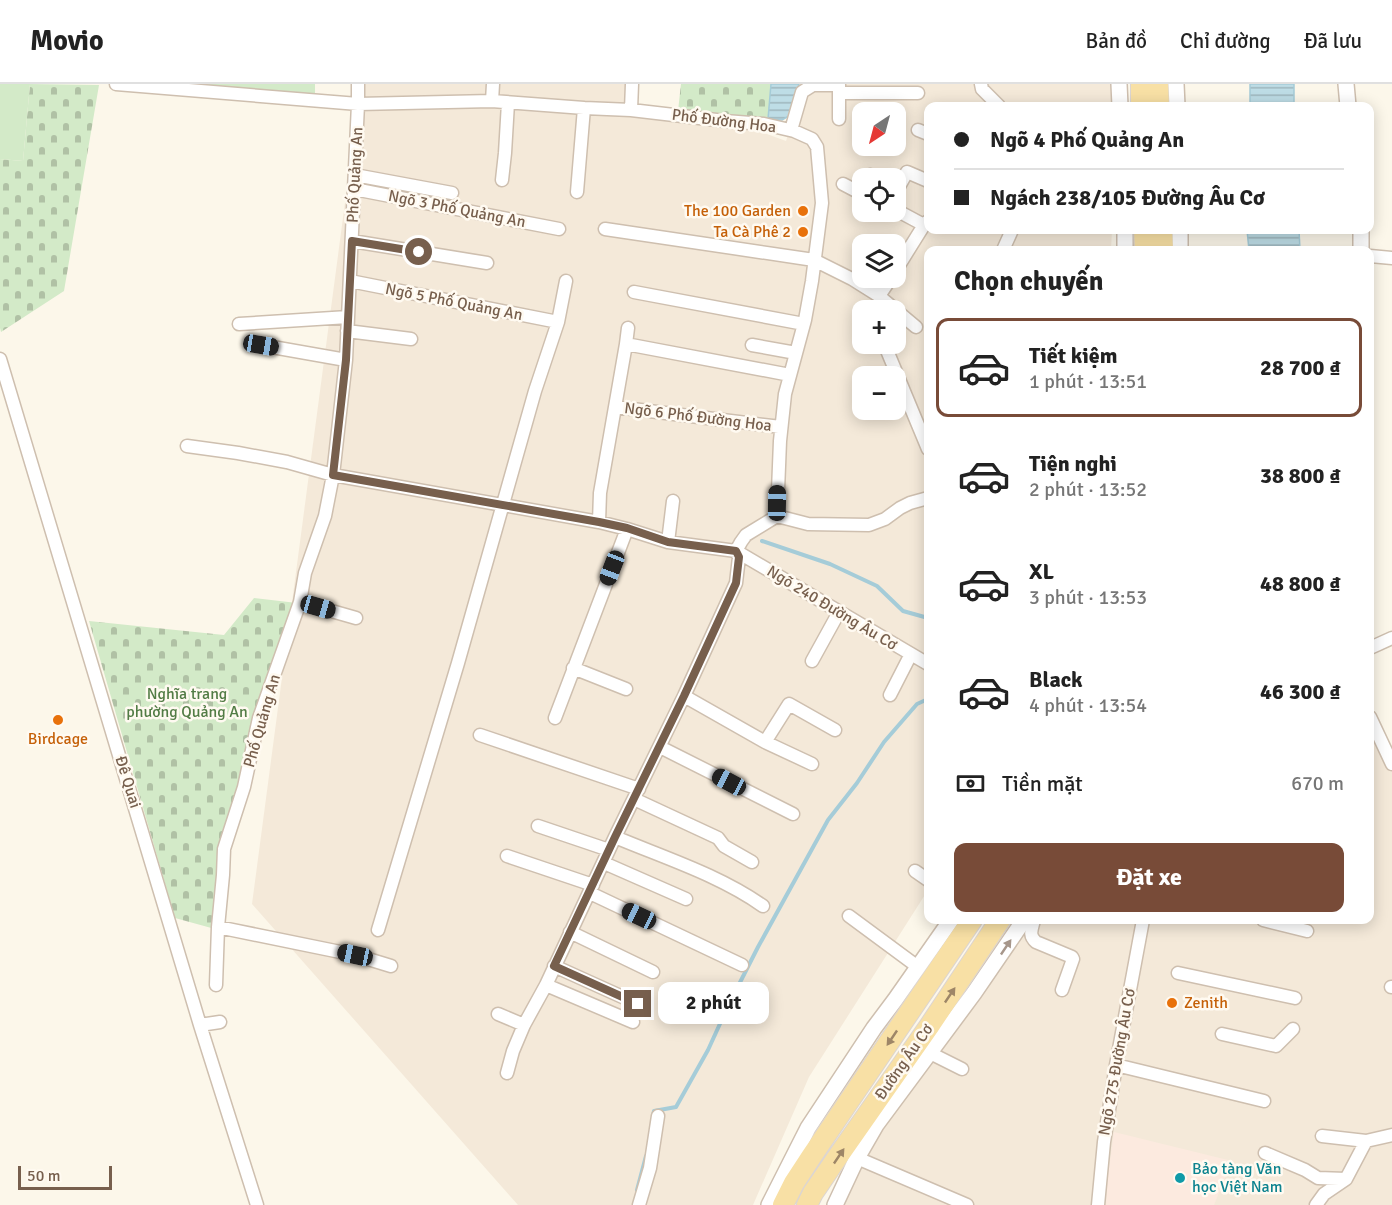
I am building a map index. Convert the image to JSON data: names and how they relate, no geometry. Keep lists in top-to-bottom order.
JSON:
{
  "streets": {
    "main road": ["Đường Âu Cơ"],
    "street": [
      "Phố Đường Hoa",
      "Phố Quảng An",
      "Ngõ 3 Phố Quảng An",
      "Ngõ 5 Phố Quảng An",
      "Ngõ 6 Phố Đường Hoa",
      "Ngõ 240 Đường Âu Cơ",
      "Đê Quai",
      "Ngõ 275 Đường Âu Cơ"
    ]
  },
  "crossings": [
    ["Phố Đường Hoa", "Phố Quảng An"],
    ["Phố Đường Hoa", "Ngõ 6 Phố Đường Hoa"],
    ["Phố Quảng An", "Ngõ 3 Phố Quảng An"],
    ["Phố Quảng An", "Ngõ 5 Phố Quảng An"]
  ],
  "parks": ["Nghĩa trang phường Quảng An"],
  "places": [
    "The 100 Garden",
    "Ta Cà Phê 2",
    "Birdcage",
    "Zenith",
    "Bảo tàng Văn học Việt Nam"
  ],
  "scale_bar": "50 m",
  "north": "bottom left",
  "page": {
    "header": "Movio",
    "nav": ["Bản đồ", "Chỉ đường", "Đã lưu"],
    "map_buttons": ["+", "−"],
    "banner": ["Ngõ 4 Phố Quảng An", "Ngách 238/105 Đường Âu Cơ"],
    "heading": "Chọn chuyến",
    "list": [
      {
        "name": "Tiết kiệm",
        "note": "1 phút · 13:51",
        "value": "28 700 ₫"
      },
      {
        "name": "Tiện nghi",
        "note": "2 phút · 13:52",
        "value": "38 800 ₫"
      },
      {
        "name": "XL",
        "note": "3 phút · 13:53",
        "value": "48 800 ₫"
      },
      {
        "name": "Black",
        "note": "4 phút · 13:54",
        "value": "46 300 ₫"
      }
    ],
    "pay": ["Tiền mặt", "670 m"],
    "buttons": "Đặt xe",
    "bubble": "2 phút",
    "scale": "50 m"
  }
}
